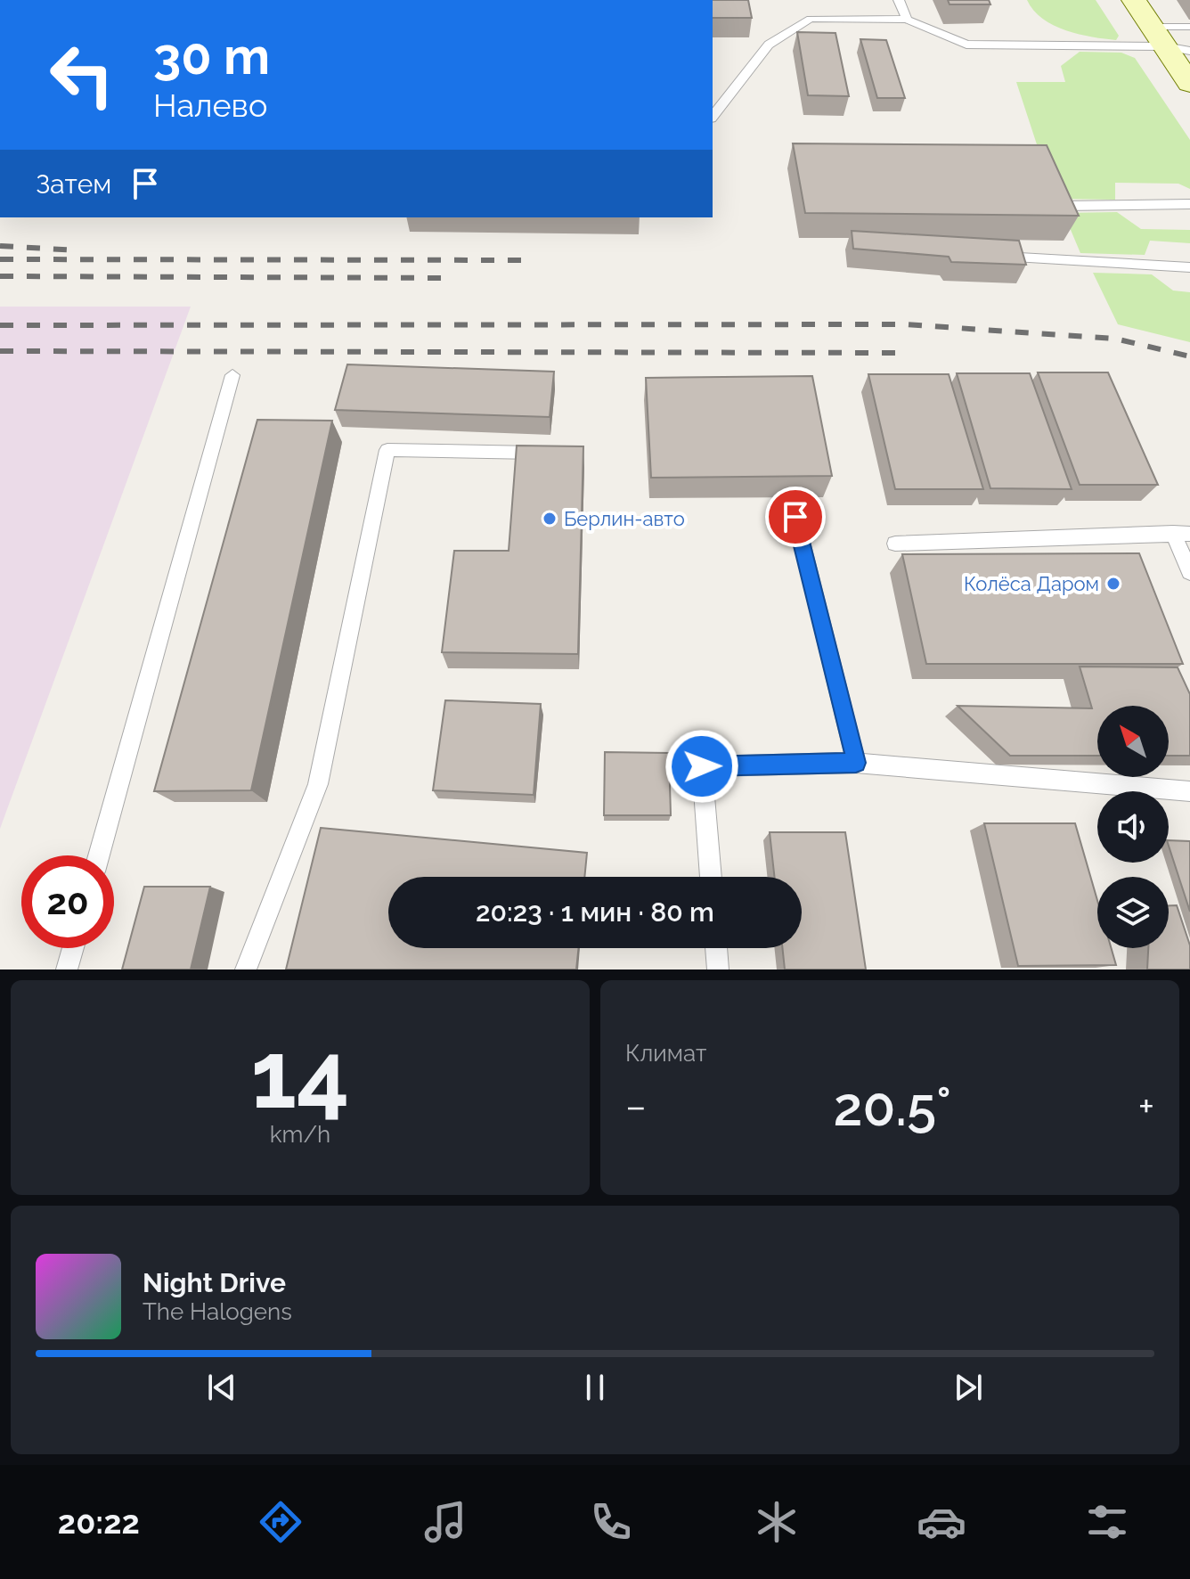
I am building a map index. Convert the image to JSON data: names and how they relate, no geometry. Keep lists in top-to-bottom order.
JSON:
{
  "places": ["Берлин-авто", "Колёса Даром"],
  "north": "top left",
  "page": {
    "turn": ["30 m", "Налево"],
    "then": "Затем",
    "limit": "20",
    "trip": "20:23 · 1 мин · 80 m",
    "tile": [
      ["14", "km/h"],
      "Климат"
    ],
    "heat": ["−", "20.5°", "+"],
    "song": ["Night Drive", "The Halogens"],
    "tabs": "20:22"
  }
}
